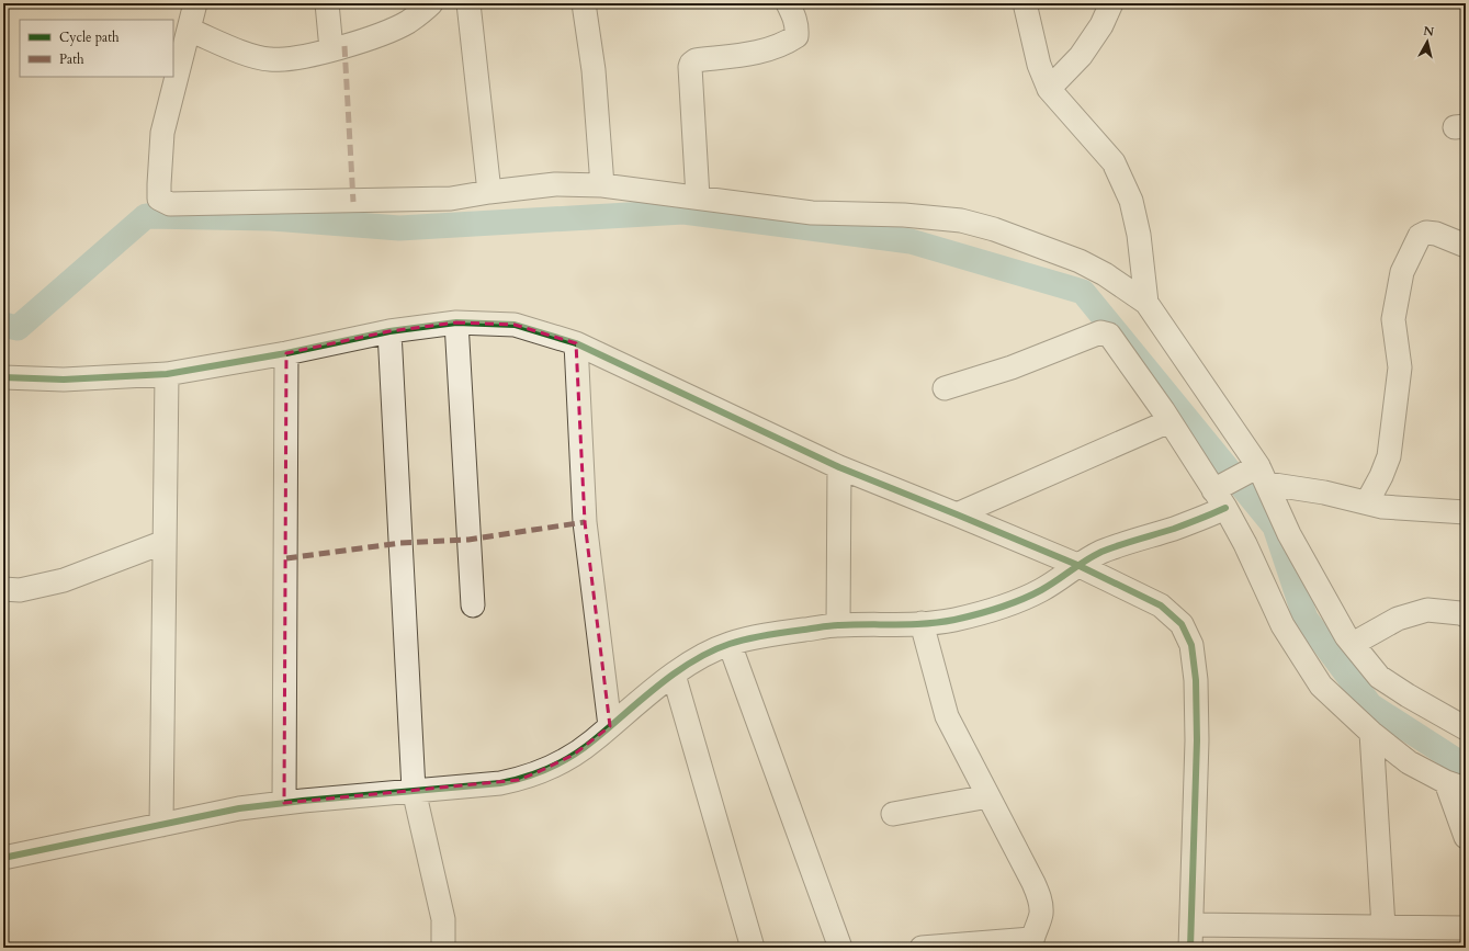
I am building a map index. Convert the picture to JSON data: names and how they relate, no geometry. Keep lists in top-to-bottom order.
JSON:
{
  "legend": ["Cycle path", "Path"],
  "north": "top"
}
